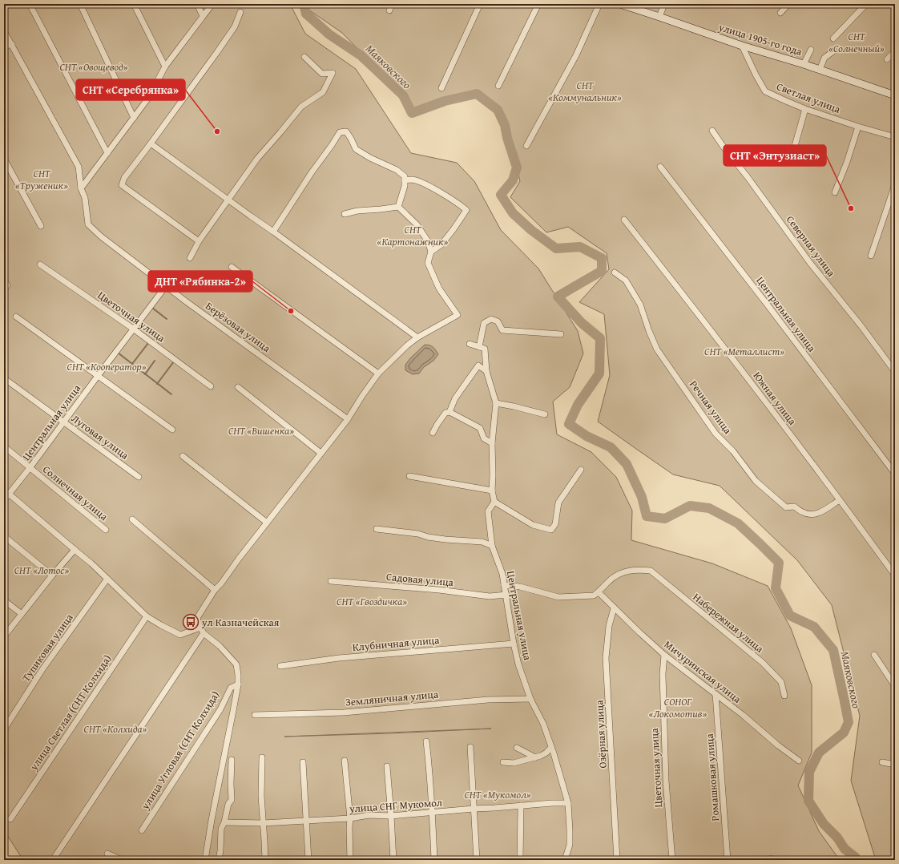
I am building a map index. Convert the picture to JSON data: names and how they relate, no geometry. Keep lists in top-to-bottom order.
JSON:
{
  "streets": {
    "street": [
      "улица 1905-го года",
      "Светлая улица",
      "Северная улица",
      "Центральная улица",
      "Цветочная улица",
      "Берёзовая улица",
      "Южная улица",
      "Речная улица",
      "Луговая улица",
      "Солнечная улица",
      "Садовая улица",
      "Набережная улица",
      "Клубничная улица",
      "Тупиковая улица",
      "Мичуринская улица",
      "Земляничная улица",
      "улица Светлая (СНТ Колхида)",
      "Озёрная улица",
      "улица Угловая (СНТ Колхида)",
      "Ромашковая улица",
      "улица СНГ Мукомол"
    ]
  },
  "crossings": [
    ["улица 1905-го года", "Светлая улица"],
    ["Центральная улица", "Цветочная улица"],
    ["Центральная улица", "Берёзовая улица"],
    ["Центральная улица", "Луговая улица"],
    ["Центральная улица", "Солнечная улица"],
    ["Центральная улица", "Садовая улица"],
    ["Центральная улица", "Клубничная улица"],
    ["Центральная улица", "Земляничная улица"],
    ["Центральная улица", "улица СНГ Мукомол"],
    ["Цветочная улица", "Мичуринская улица"],
    ["Южная улица", "Речная улица"],
    ["Набережная улица", "Мичуринская улица"],
    ["Мичуринская улица", "Озёрная улица"],
    ["Мичуринская улица", "Ромашковая улица"]
  ],
  "water": ["Маяковского"],
  "parks": [
    "СНТ «Солнечный»",
    "СНТ «Овощевод»",
    "СНТ «Коммунальник»",
    "СНТ «Труженик»",
    "СНТ «Картонажник»",
    "СНТ «Металлист»",
    "СНТ «Кооператор»",
    "СНТ «Вишенка»",
    "СНТ «Лотос»",
    "СНТ «Гвоздичка»",
    "СОНОГ «Локомотив»",
    "СНТ «Колхида»",
    "СНТ «Мукомол»"
  ],
  "places": {
    "other": ["СНТ «Серебрянка»", "СНТ «Энтузиаст»", "ДНТ «Рябинка-2»"],
    "bus stop": ["ул Казначейская"]
  }
}
